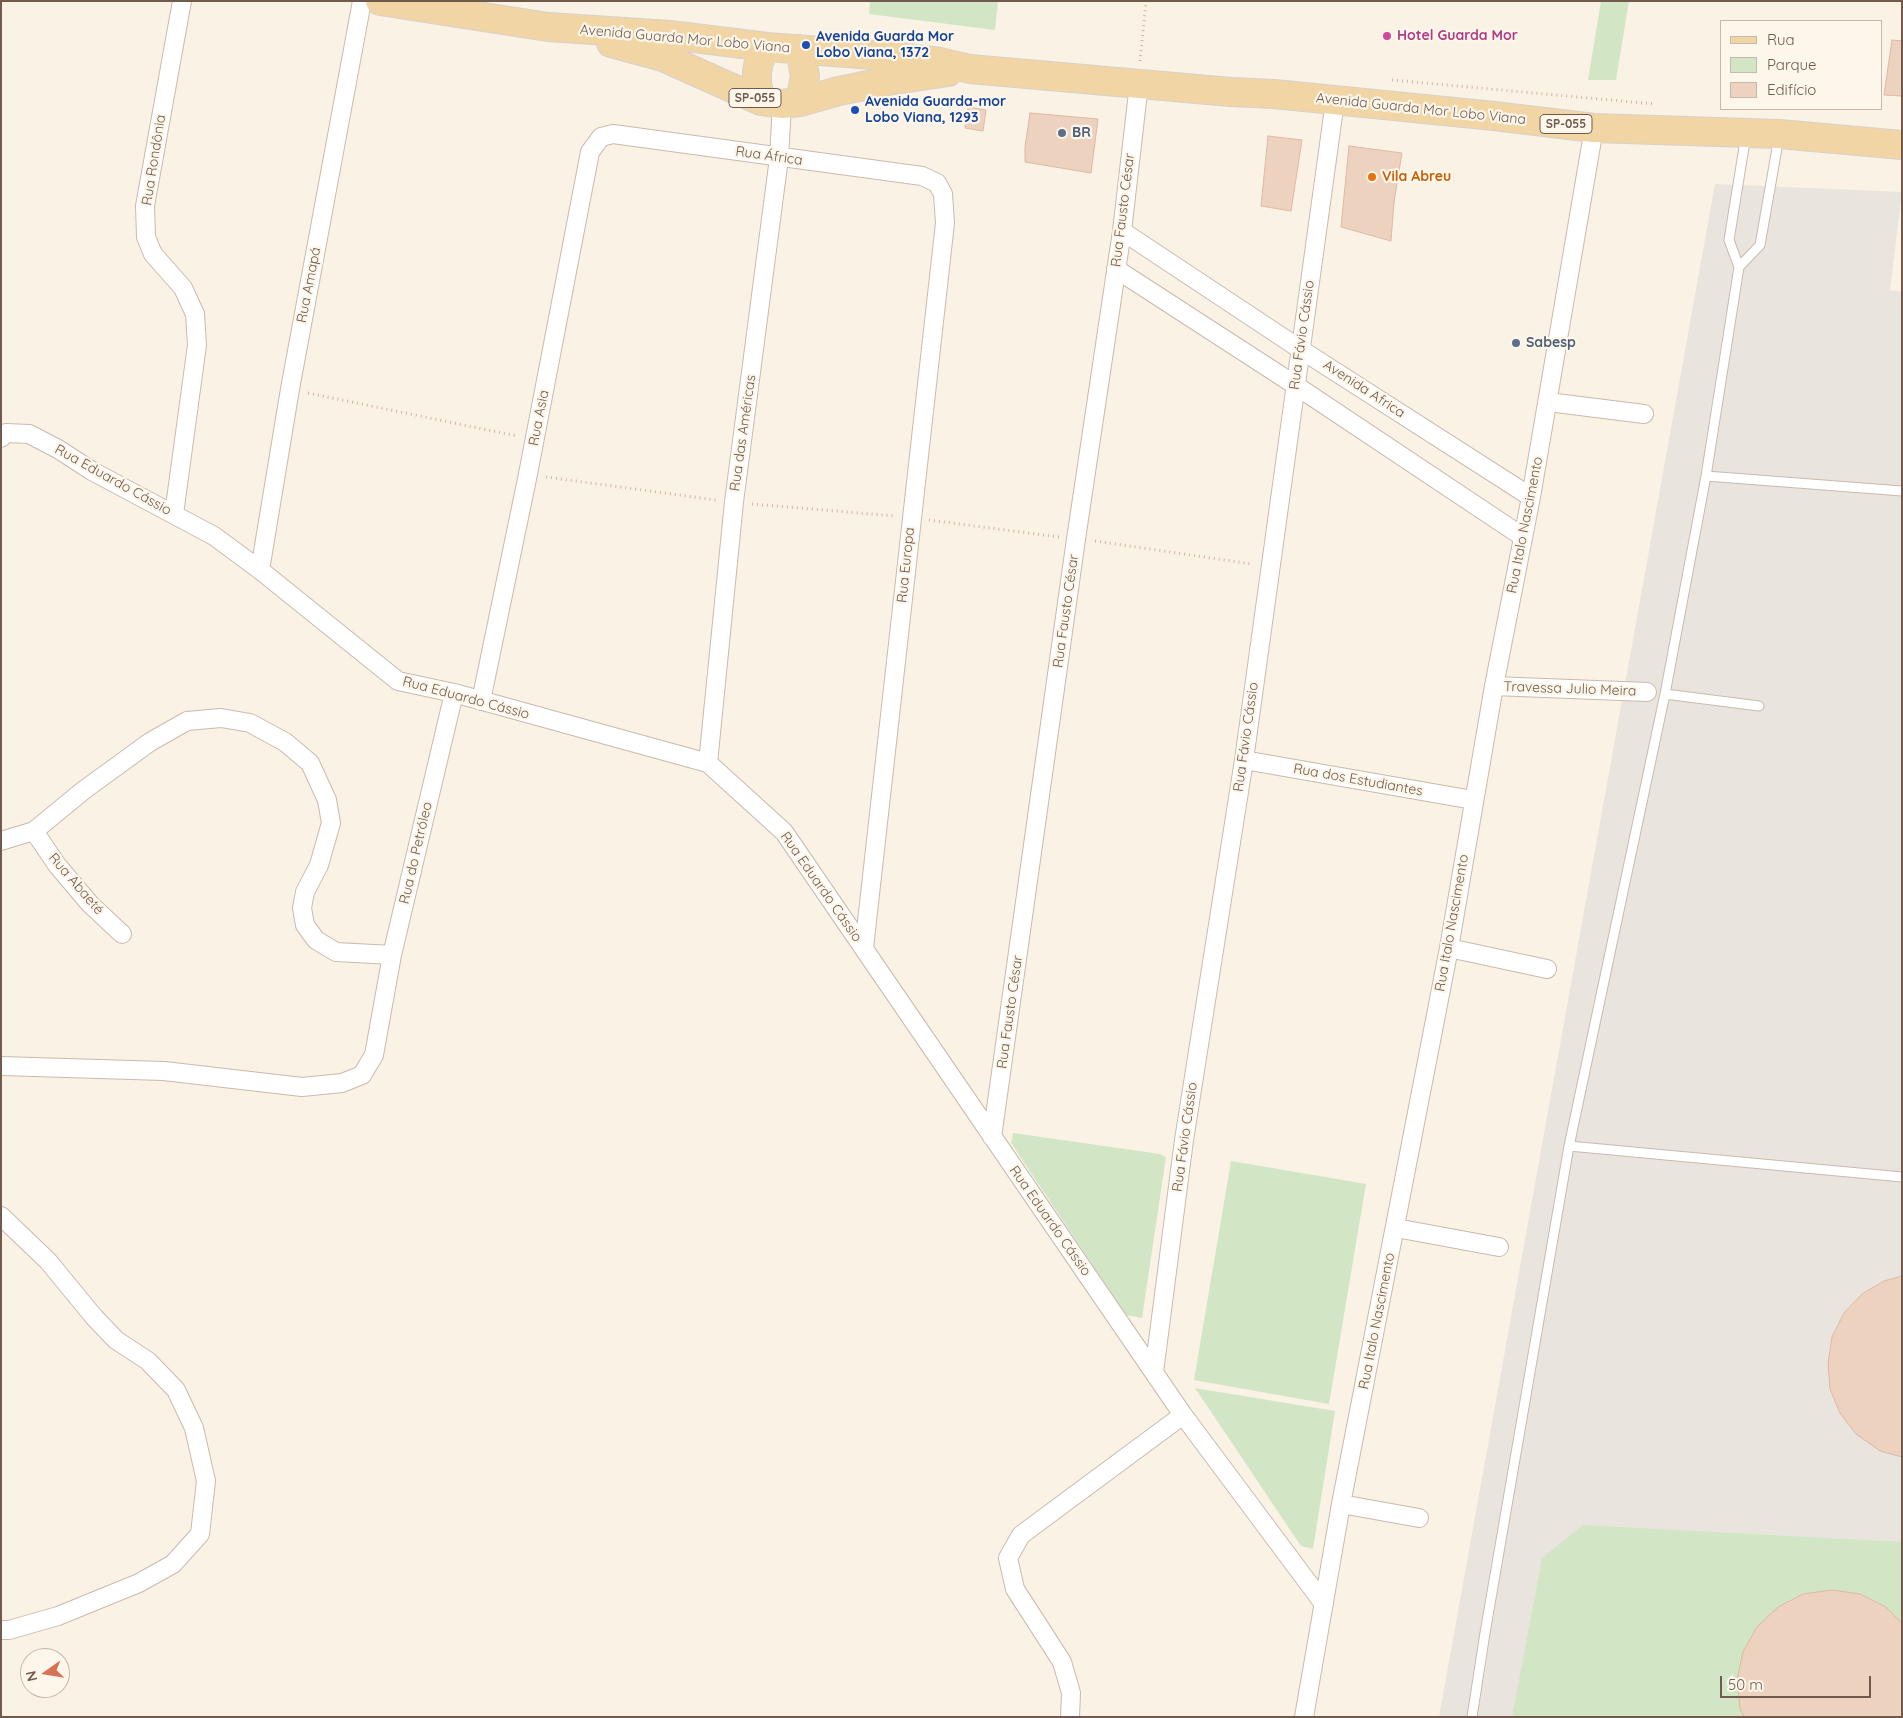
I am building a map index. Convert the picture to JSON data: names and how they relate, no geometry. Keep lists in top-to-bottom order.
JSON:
{
  "streets": {
    "main road": ["Avenida Guarda Mor Lobo Viana", "SP-055"],
    "street": [
      "Rua África",
      "Rua Rondônia",
      "Rua Fausto César",
      "Rua Amapá",
      "Rua Fávio Cássio",
      "Avenida Africa",
      "Rua Asia",
      "Rua das Américas",
      "Rua Eduardo Cássio",
      "Rua Italo Nascimento",
      "Rua Europa",
      "Travessa Julio Meira",
      "Rua dos Estudiantes",
      "Rua do Petróleo",
      "Rua Abaeté"
    ]
  },
  "crossings": [
    ["Avenida Guarda Mor Lobo Viana", "SP-055"],
    ["Avenida Guarda Mor Lobo Viana", "Rua Fausto César"],
    ["Avenida Guarda Mor Lobo Viana", "Rua Fávio Cássio"],
    ["Avenida Guarda Mor Lobo Viana", "Rua das Américas"],
    ["Avenida Guarda Mor Lobo Viana", "Rua Italo Nascimento"],
    ["SP-055", "Rua das Américas"],
    ["Rua África", "Rua Asia"],
    ["Rua África", "Rua das Américas"],
    ["Rua África", "Rua Europa"],
    ["Rua Rondônia", "Rua Eduardo Cássio"],
    ["Rua Fausto César", "Avenida Africa"],
    ["Rua Fausto César", "Rua Eduardo Cássio"],
    ["Rua Amapá", "Rua Eduardo Cássio"],
    ["Rua Fávio Cássio", "Avenida Africa"],
    ["Rua Fávio Cássio", "Rua Eduardo Cássio"],
    ["Rua Fávio Cássio", "Rua dos Estudiantes"],
    ["Avenida Africa", "Rua Italo Nascimento"],
    ["Rua Asia", "Rua Eduardo Cássio"],
    ["Rua das Américas", "Rua Eduardo Cássio"],
    ["Rua Eduardo Cássio", "Rua Italo Nascimento"],
    ["Rua Eduardo Cássio", "Rua Europa"],
    ["Rua Eduardo Cássio", "Rua do Petróleo"],
    ["Rua Italo Nascimento", "Travessa Julio Meira"],
    ["Rua Italo Nascimento", "Rua dos Estudiantes"]
  ],
  "places": [
    "Hotel Guarda Mor",
    "Avenida Guarda Mor Lobo Viana, 1372",
    "Avenida Guarda-mor Lobo Viana, 1293",
    "BR",
    "Vila Abreu",
    "Sabesp"
  ],
  "legend": ["Rua", "Parque", "Edifício"],
  "scale_bar": "50 m",
  "north": "left"
}
